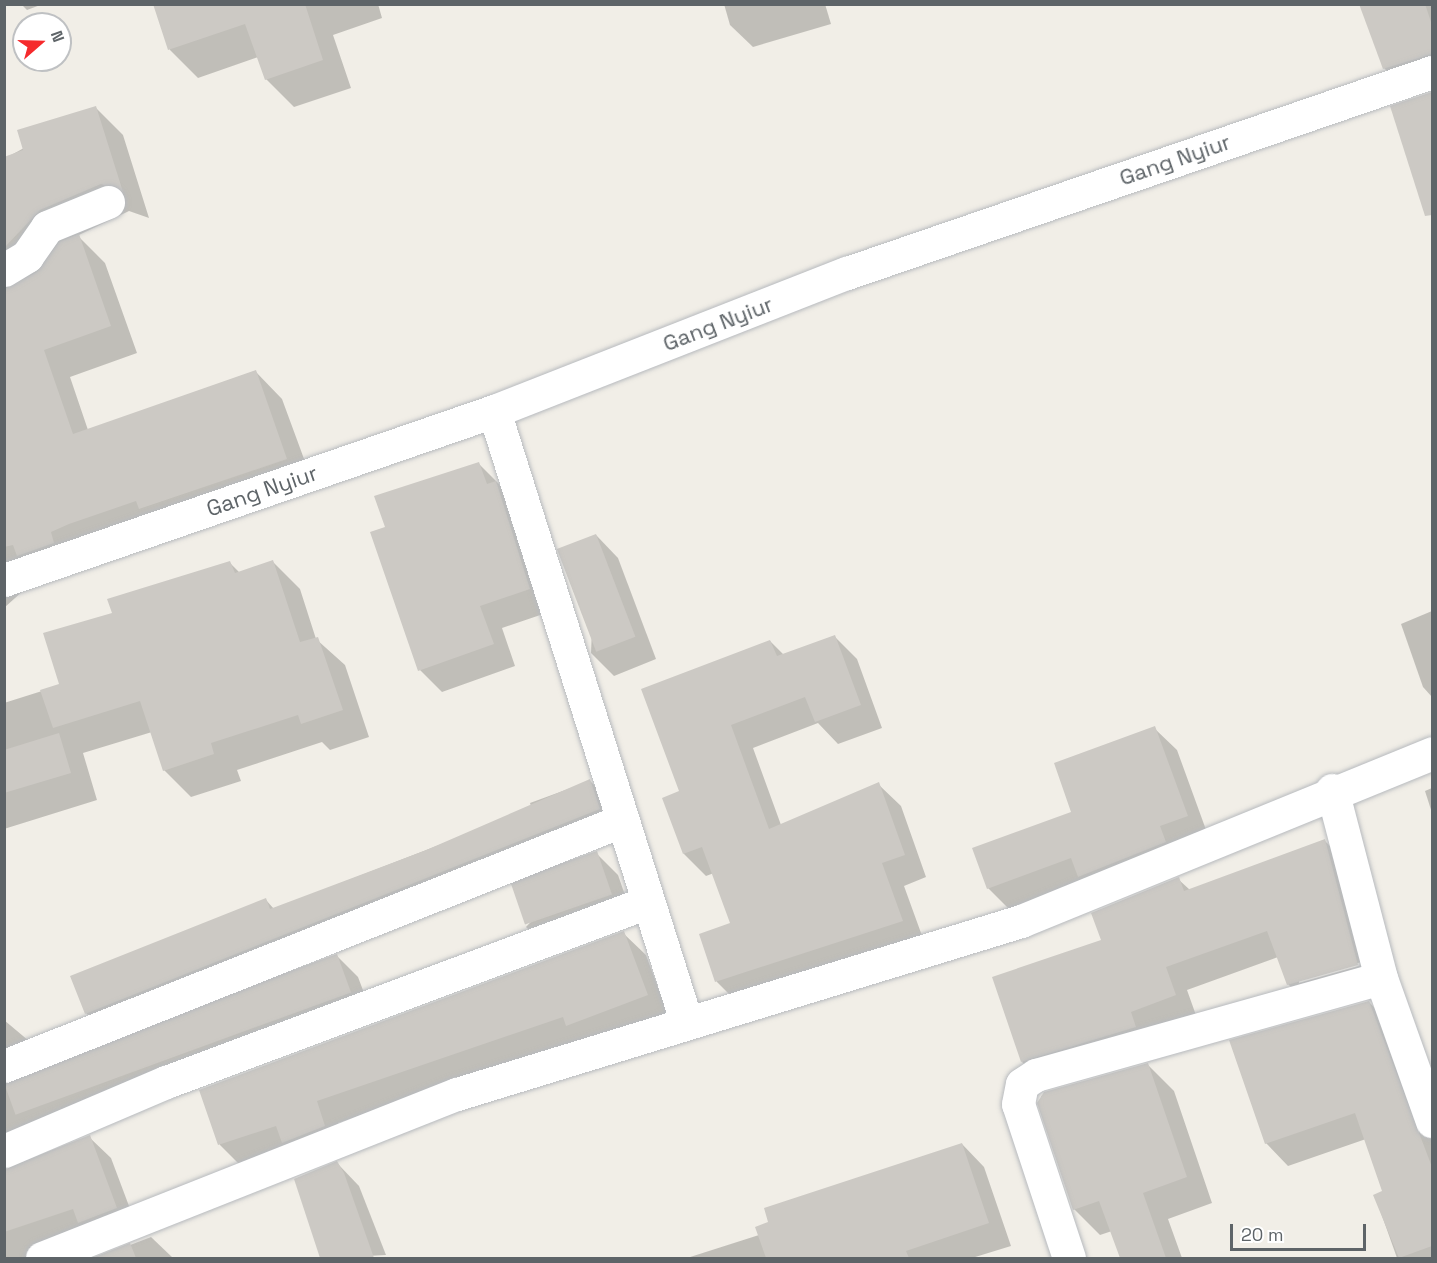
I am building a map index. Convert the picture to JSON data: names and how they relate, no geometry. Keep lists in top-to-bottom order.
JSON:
{
  "streets": {
    "street": ["Gang Nyiur"]
  },
  "scale_bar": "20 m",
  "north": "right"
}
